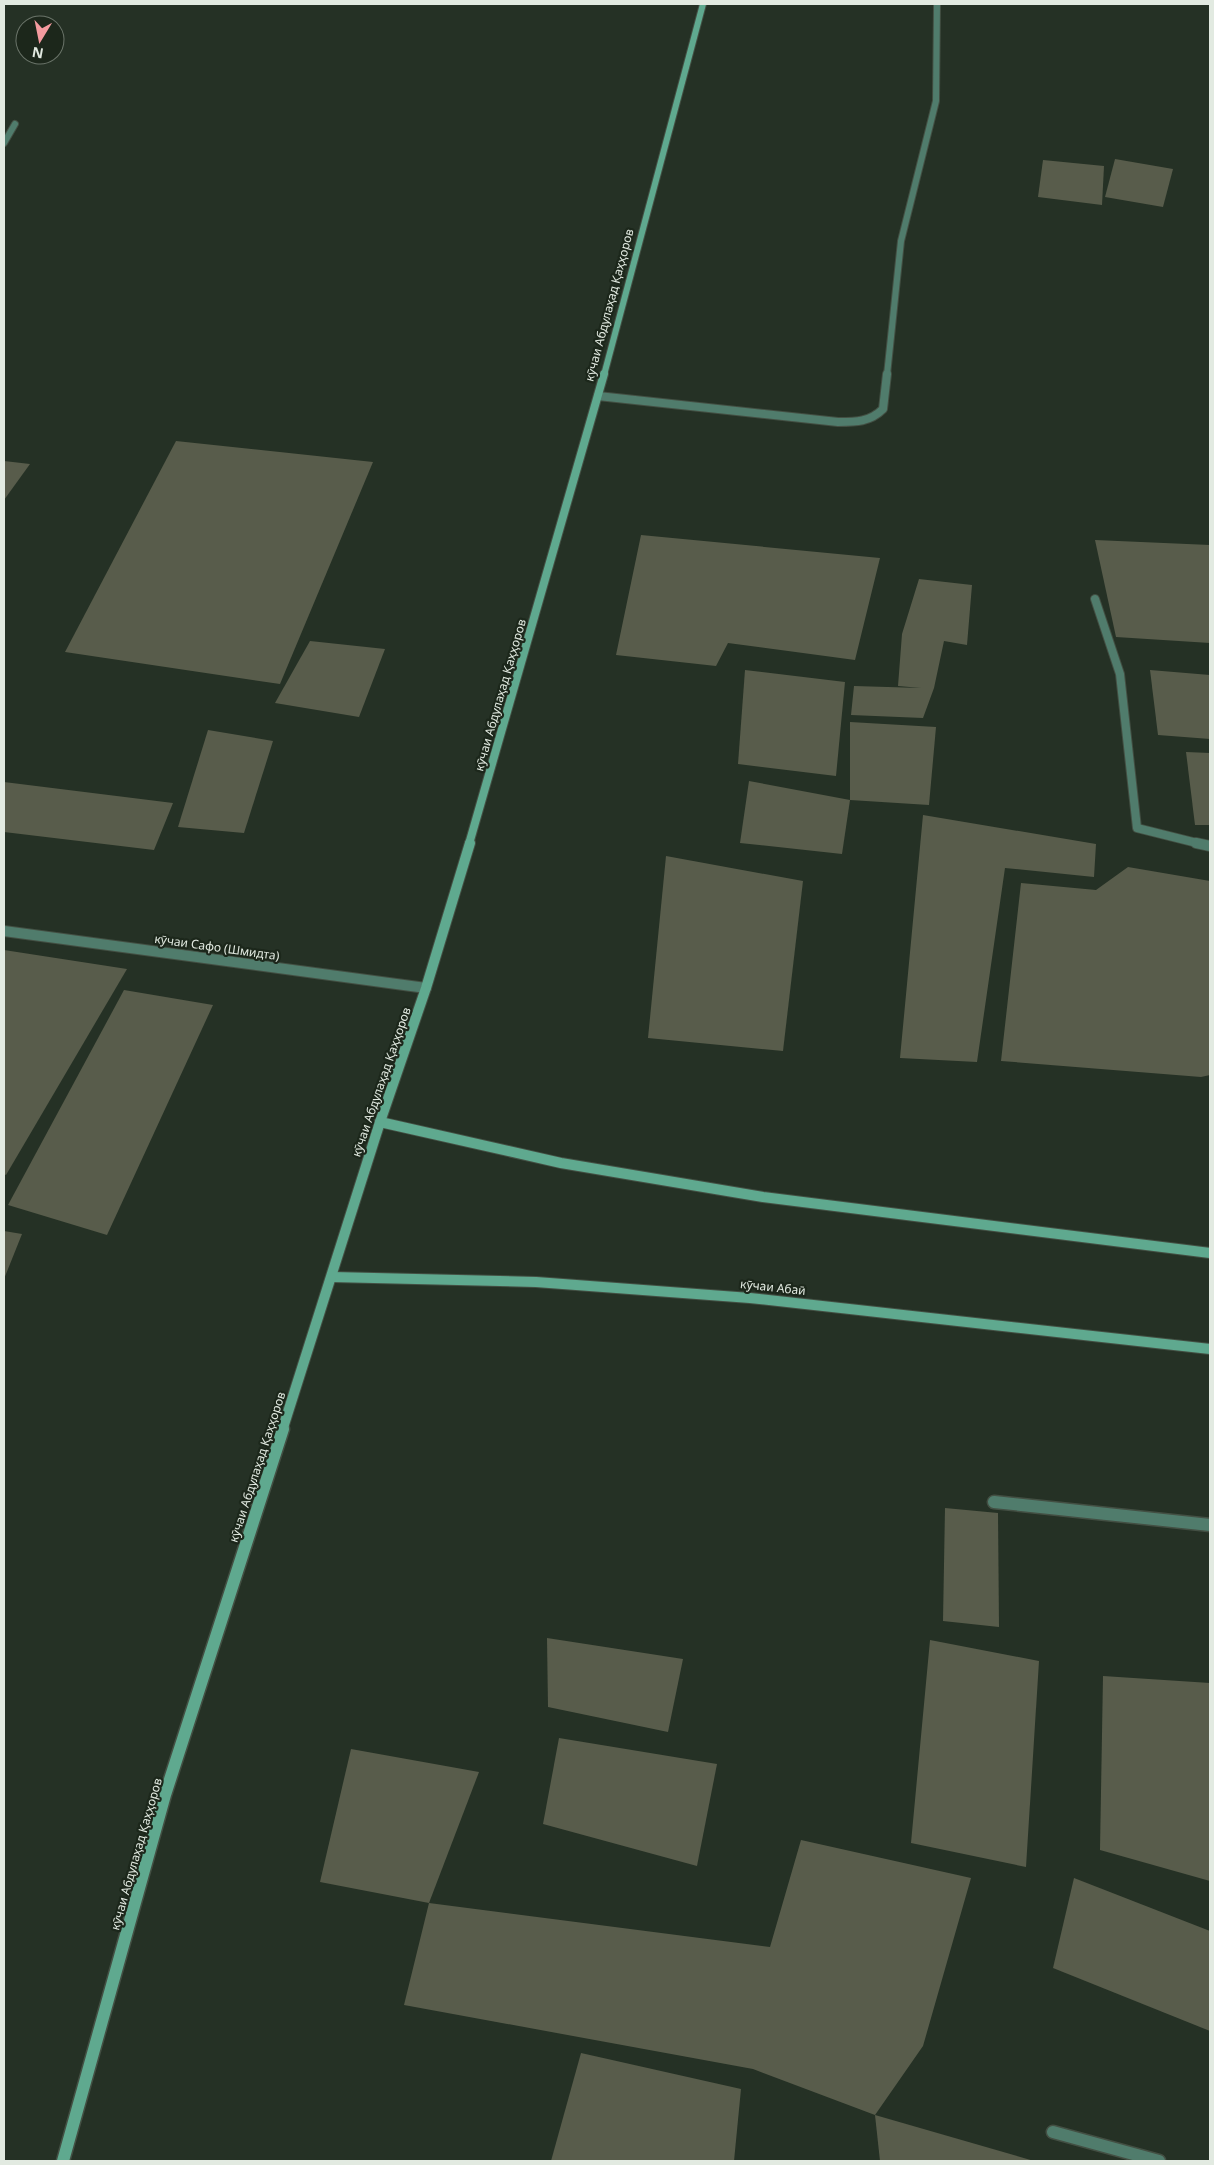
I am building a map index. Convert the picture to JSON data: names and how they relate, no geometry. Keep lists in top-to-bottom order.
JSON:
{
  "streets": {
    "main road": ["кӯчаи Абдулаҳад Қаҳҳоров", "кӯчаи Абаӣ"],
    "street": ["кӯчаи Сафо (Шмидта)"]
  },
  "crossings": [
    ["кӯчаи Абдулаҳад Қаҳҳоров", "кӯчаи Сафо (Шмидта)"],
    ["кӯчаи Абдулаҳад Қаҳҳоров", "кӯчаи Абаӣ"]
  ],
  "north": "bottom"
}
